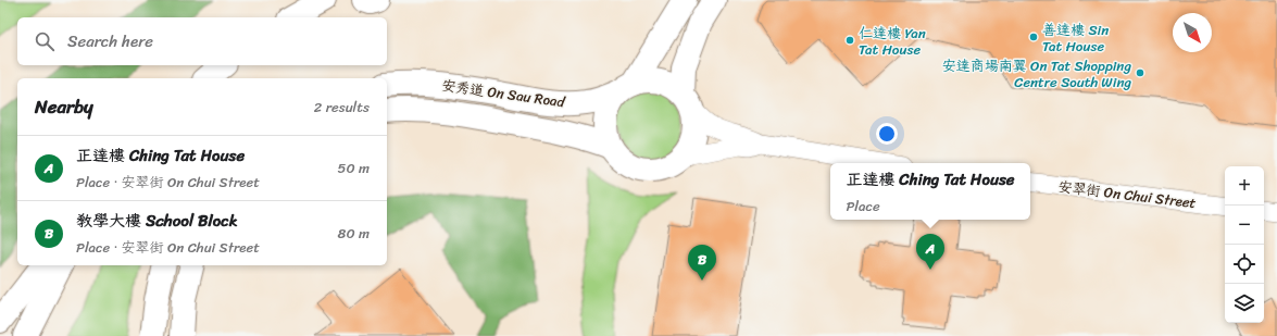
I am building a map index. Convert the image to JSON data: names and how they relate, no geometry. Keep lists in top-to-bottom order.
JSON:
{
  "streets": {
    "main road": ["安秀道 On Sau Road"],
    "street": ["安翠街 On Chui Street"]
  },
  "places": ["善達樓 Sin Tat House", "仁達樓 Yan Tat House", "安達商場南翼 On Tat Shopping Centre South Wing"],
  "north": "bottom right",
  "page": {
    "search": "Search here",
    "heading": ["Nearby", "2 results"],
    "list": [
      {
        "mark": "A",
        "name": "正達樓 Ching Tat House",
        "note": "Place · 安翠街 On Chui Street",
        "value": "50 m"
      },
      {
        "mark": "B",
        "name": "教學大樓 School Block",
        "note": "Place · 安翠街 On Chui Street",
        "value": "80 m"
      }
    ],
    "popup": ["正達樓 Ching Tat House", "Place"],
    "map_buttons": ["+", "−"],
    "pins": ["A", "B"]
  }
}
